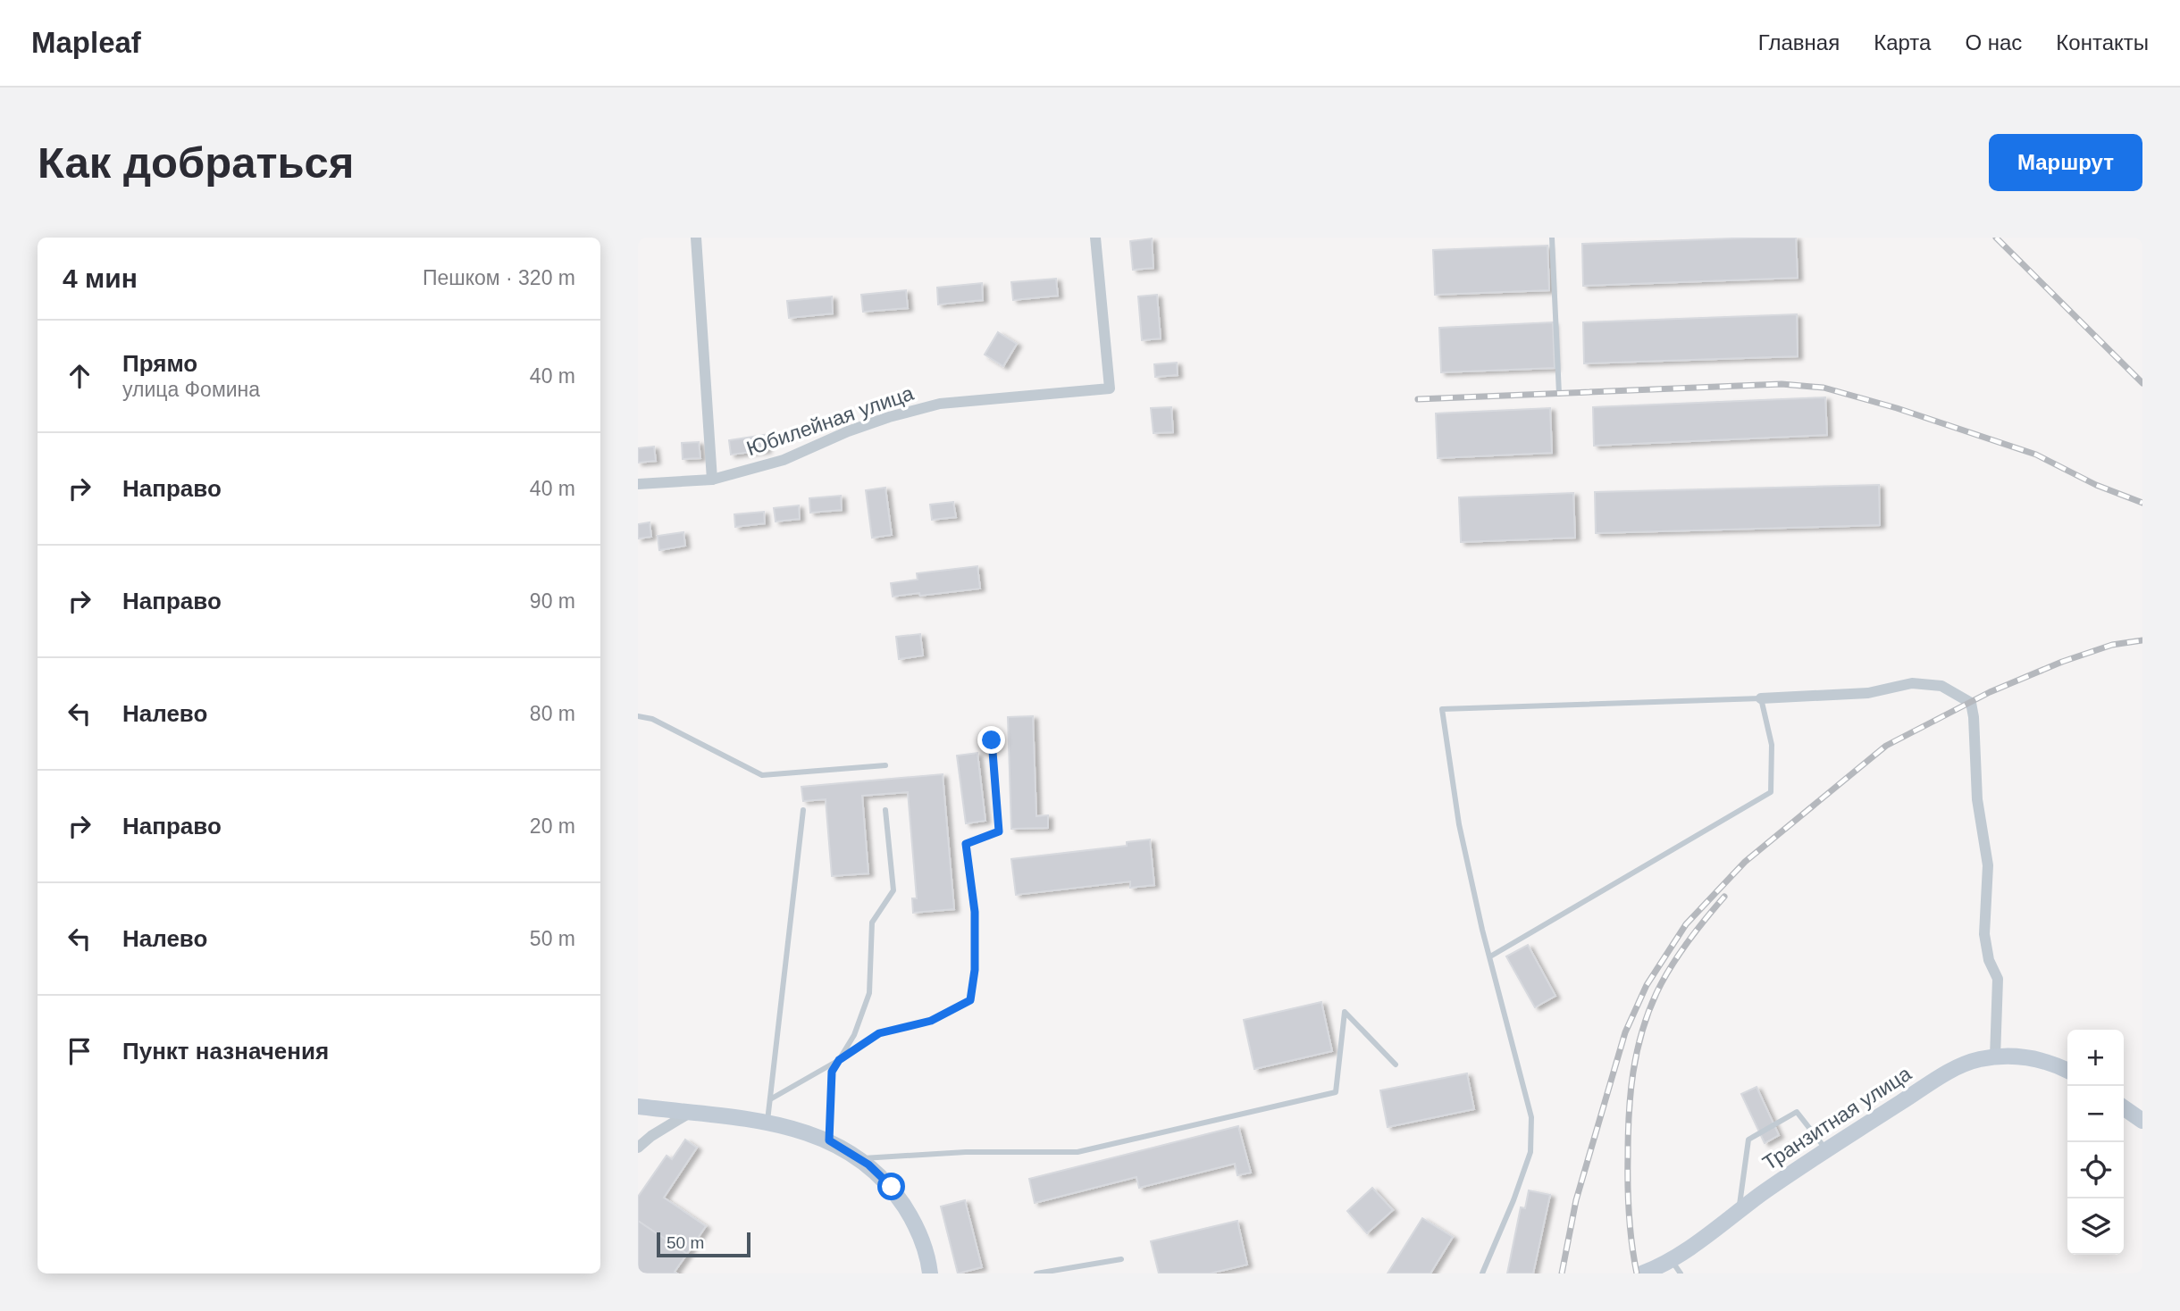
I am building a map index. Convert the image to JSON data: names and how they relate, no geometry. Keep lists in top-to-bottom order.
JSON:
{
  "streets": {
    "street": ["Юбилейная улица", "Транзитная улица"]
  },
  "scale_bar": "50 m",
  "page": {
    "header": "Mapleaf",
    "nav": [
      "Главная",
      "Карта",
      "О нас",
      "Контакты"
    ],
    "buttons": "Маршрут",
    "title": "Как добраться",
    "heading": ["4 мин", "Пешком · 320 m"],
    "list": [
      ["Прямо", "улица Фомина", "40 m"],
      ["Направо", "40 m"],
      ["Направо", "90 m"],
      ["Налево", "80 m"],
      ["Направо", "20 m"],
      ["Налево", "50 m"],
      "Пункт назначения"
    ],
    "map_buttons": ["+", "−"],
    "scale": "50 m"
  }
}
